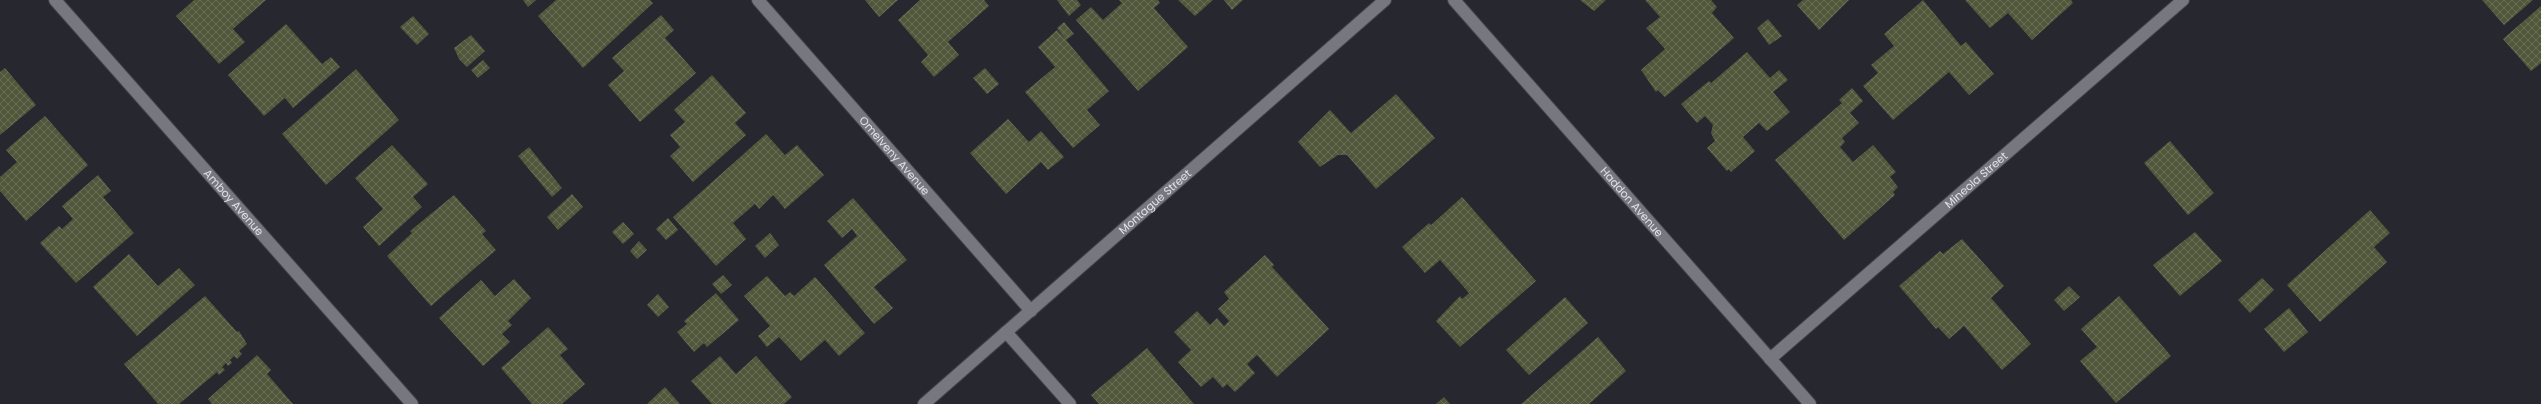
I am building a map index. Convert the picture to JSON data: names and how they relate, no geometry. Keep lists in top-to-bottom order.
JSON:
{
  "streets": {
    "street": [
      "Omelveny Avenue",
      "Mineola Street",
      "Amboy Avenue",
      "Montague Street",
      "Haddon Avenue"
    ]
  },
  "crossings": [
    ["Omelveny Avenue", "Montague Street"],
    ["Mineola Street", "Haddon Avenue"]
  ]
}
